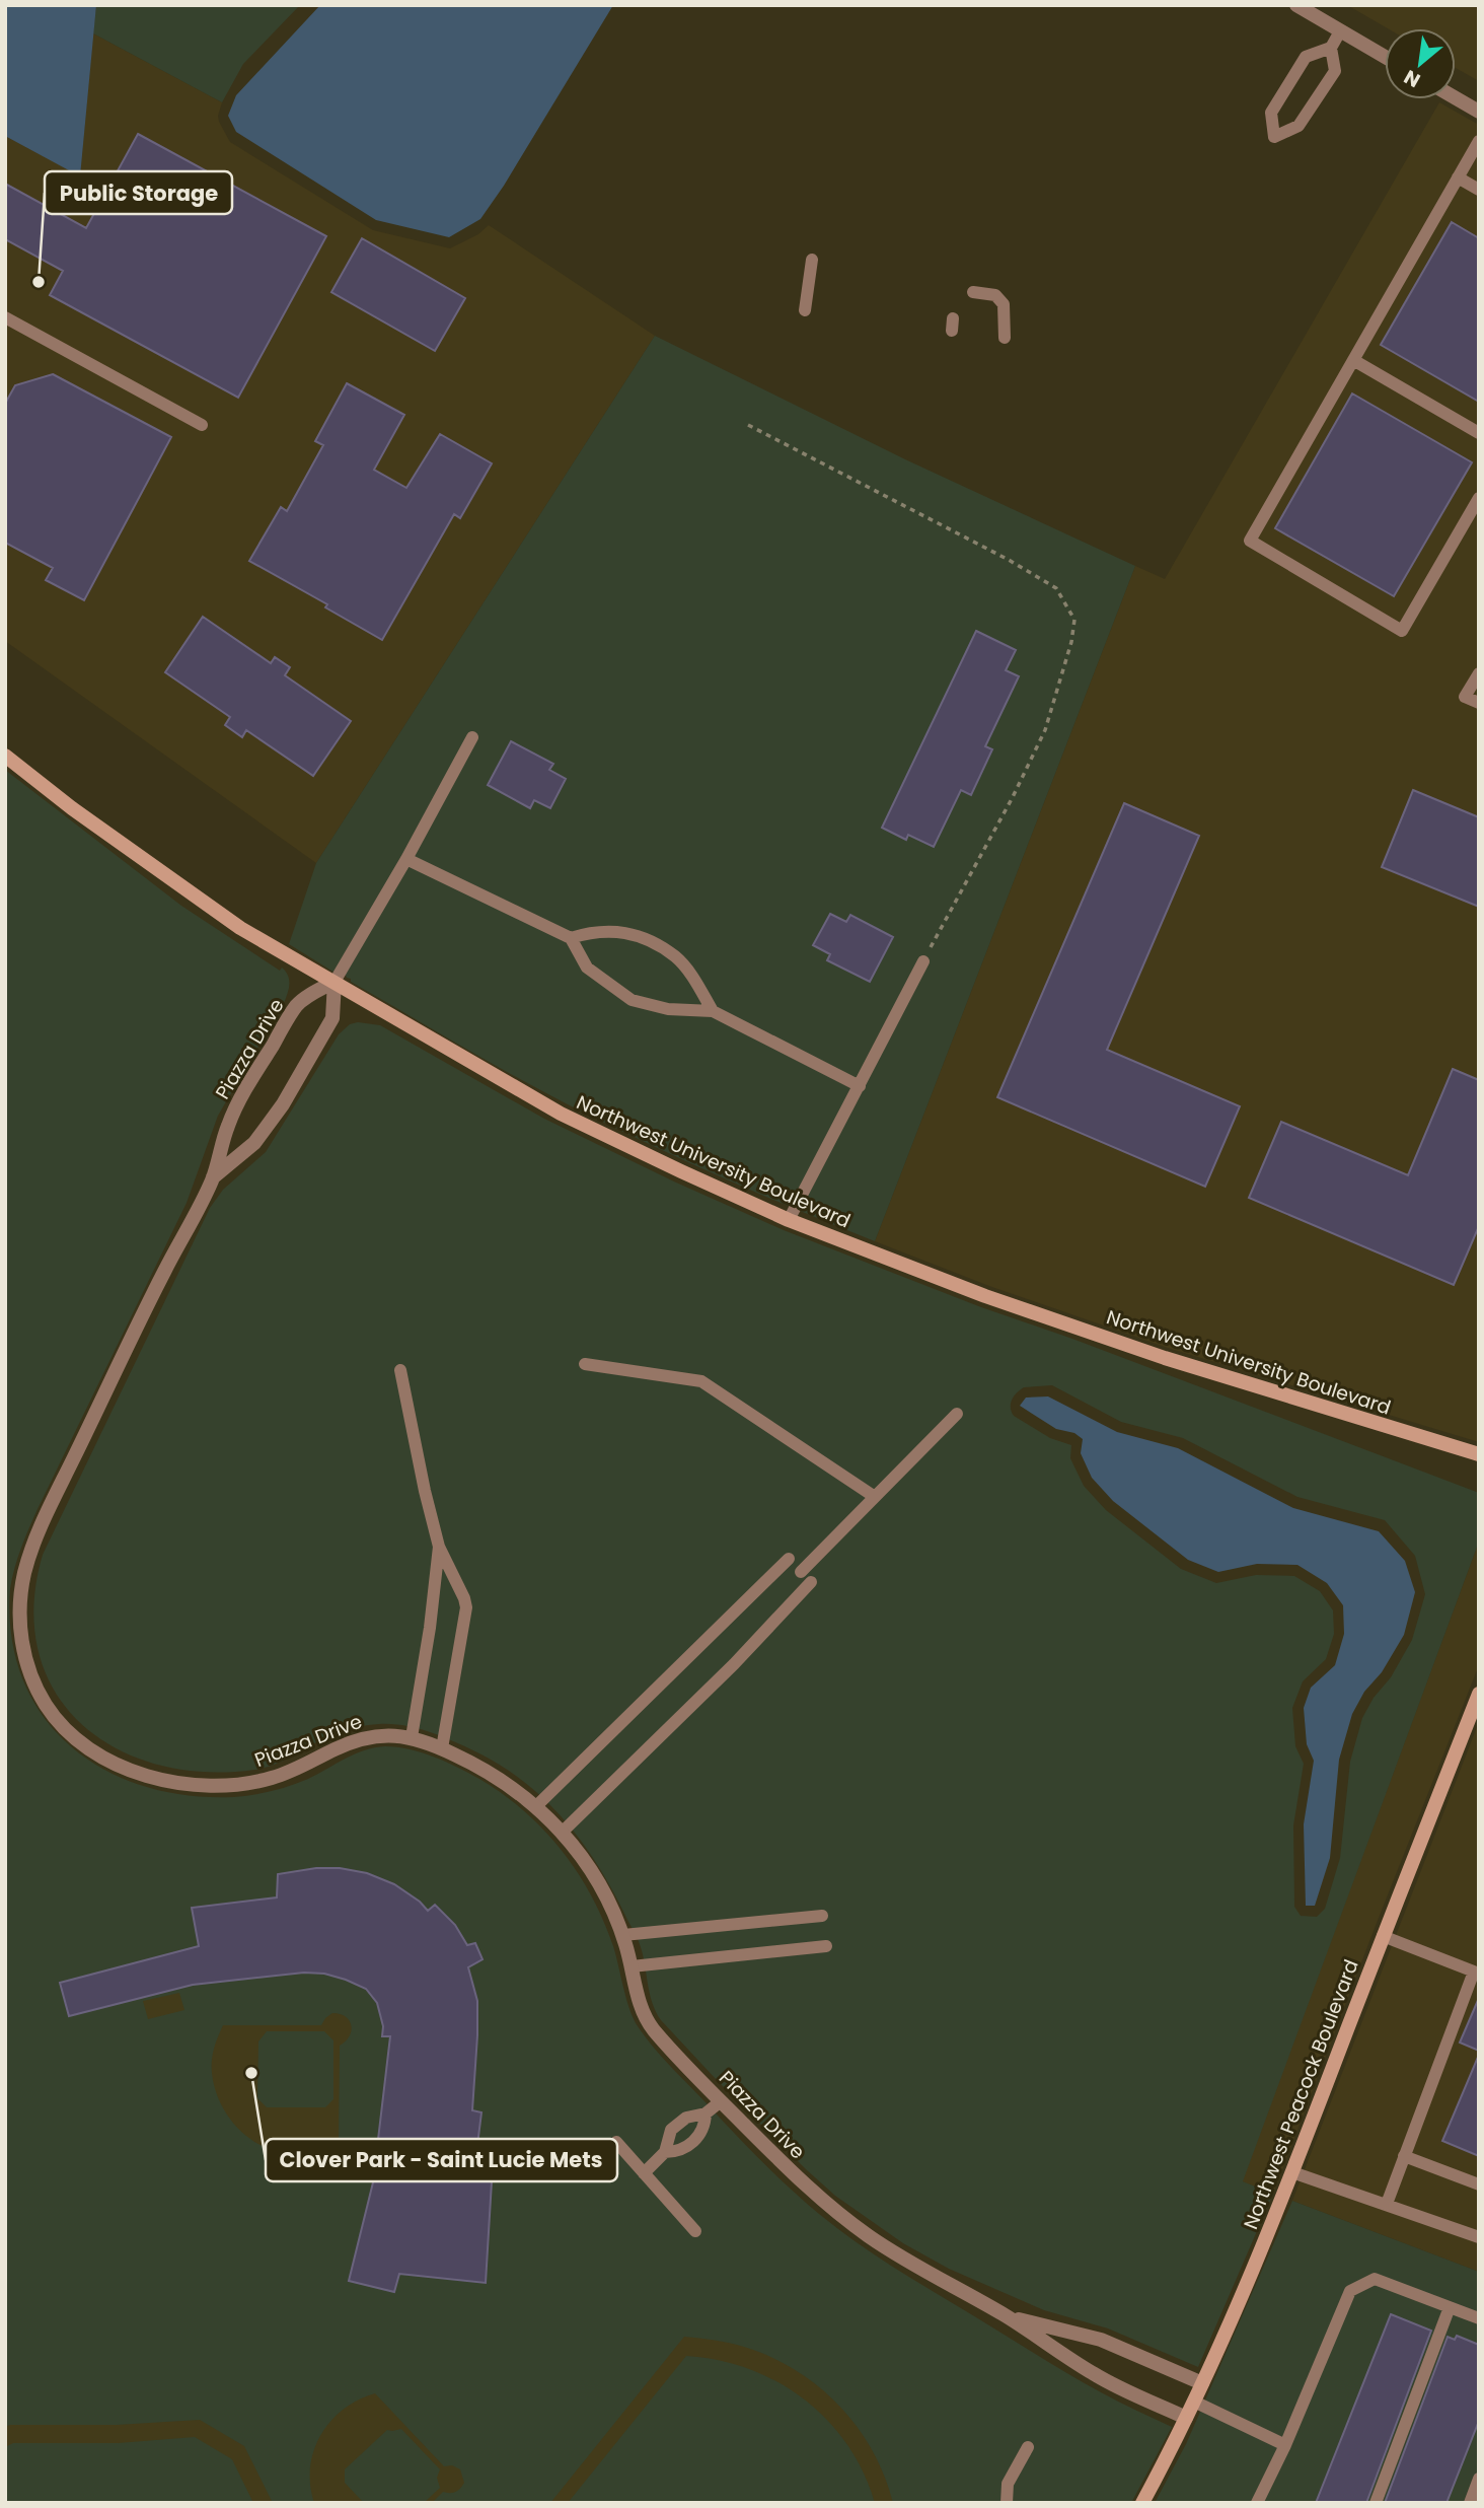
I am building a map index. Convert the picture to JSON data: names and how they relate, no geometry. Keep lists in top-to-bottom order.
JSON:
{
  "streets": {
    "street": ["Piazza Drive", "Northwest University Boulevard", "Northwest Peacock Boulevard"]
  },
  "crossings": [
    ["Piazza Drive", "Northwest University Boulevard"],
    ["Piazza Drive", "Northwest Peacock Boulevard"]
  ],
  "places": ["Public Storage", "Clover Park - Saint Lucie Mets"],
  "north": "bottom left"
}
